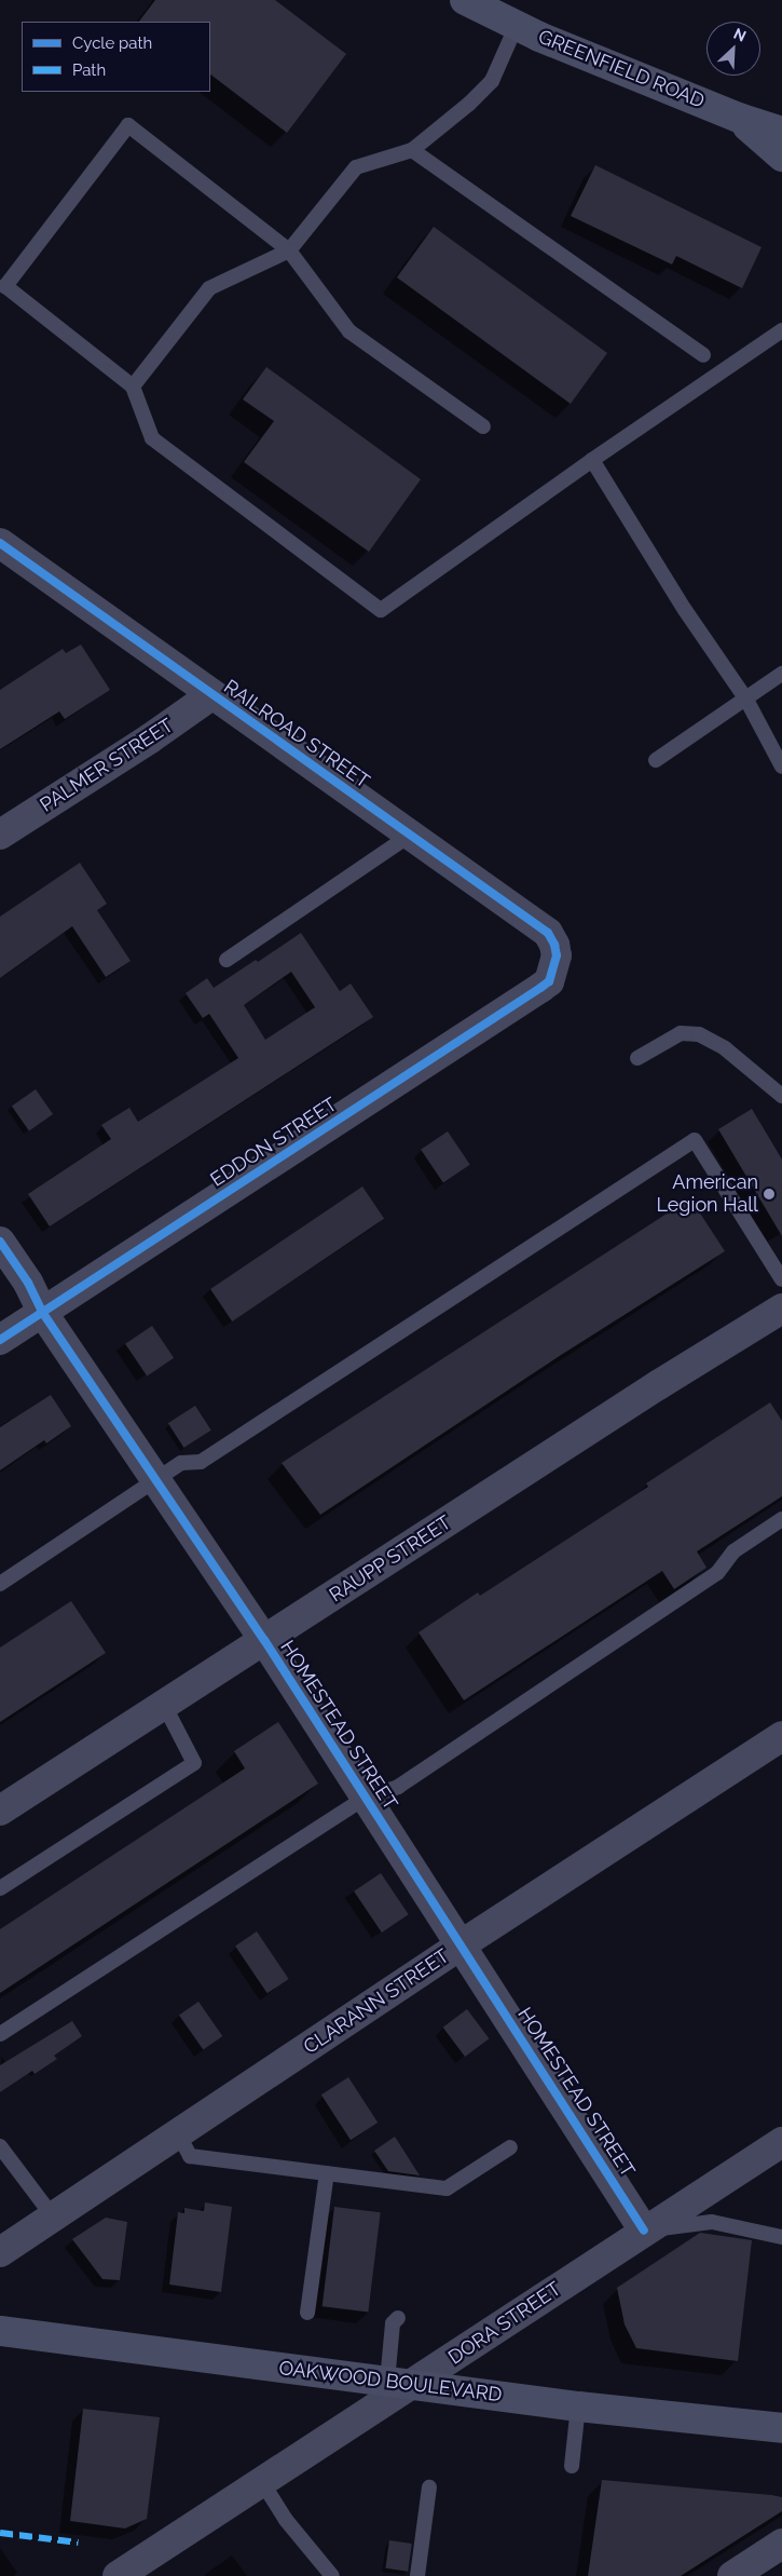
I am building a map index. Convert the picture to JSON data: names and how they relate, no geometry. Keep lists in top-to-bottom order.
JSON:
{
  "streets": {
    "main road": ["GREENFIELD ROAD", "OAKWOOD BOULEVARD"],
    "street": [
      "RAILROAD STREET",
      "PALMER STREET",
      "EDDON STREET",
      "RAUPP STREET",
      "HOMESTEAD STREET",
      "CLARANN STREET",
      "DORA STREET"
    ]
  },
  "crossings": [
    ["RAILROAD STREET", "PALMER STREET"],
    ["RAILROAD STREET", "EDDON STREET"],
    ["EDDON STREET", "HOMESTEAD STREET"],
    ["RAUPP STREET", "HOMESTEAD STREET"],
    ["HOMESTEAD STREET", "CLARANN STREET"],
    ["HOMESTEAD STREET", "DORA STREET"],
    ["DORA STREET", "OAKWOOD BOULEVARD"]
  ],
  "places": ["American Legion Hall"],
  "legend": ["Cycle path", "Path"],
  "north": "top right"
}
